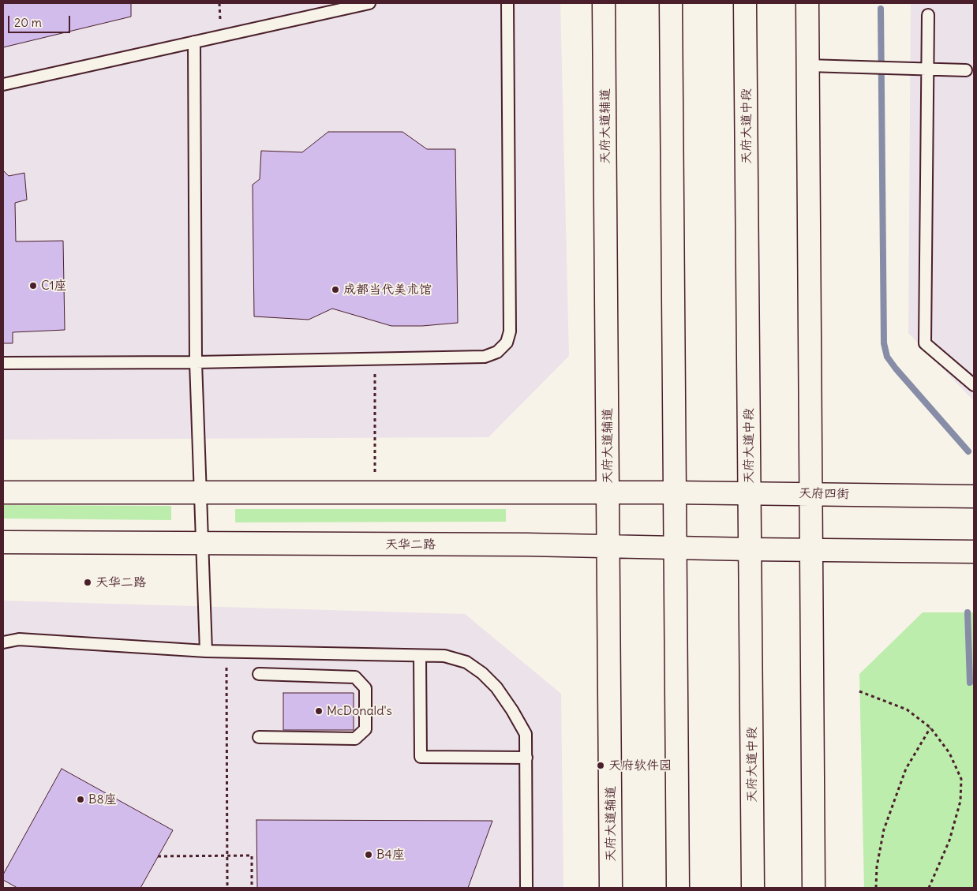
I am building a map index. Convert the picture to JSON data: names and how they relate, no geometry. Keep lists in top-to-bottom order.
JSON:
{
  "streets": {
    "street": [
      "天府大道辅道",
      "天府大道中段",
      "天府四街",
      "天华二路"
    ]
  },
  "crossings": [
    ["天府大道辅道", "天华二路"],
    ["天府大道中段", "天府四街"]
  ],
  "places": [
    "C1座",
    "成都当代美术馆",
    "天华二路",
    "McDonald's",
    "天府软件园",
    "B8座",
    "B4座"
  ],
  "scale_bar": "20 m"
}
